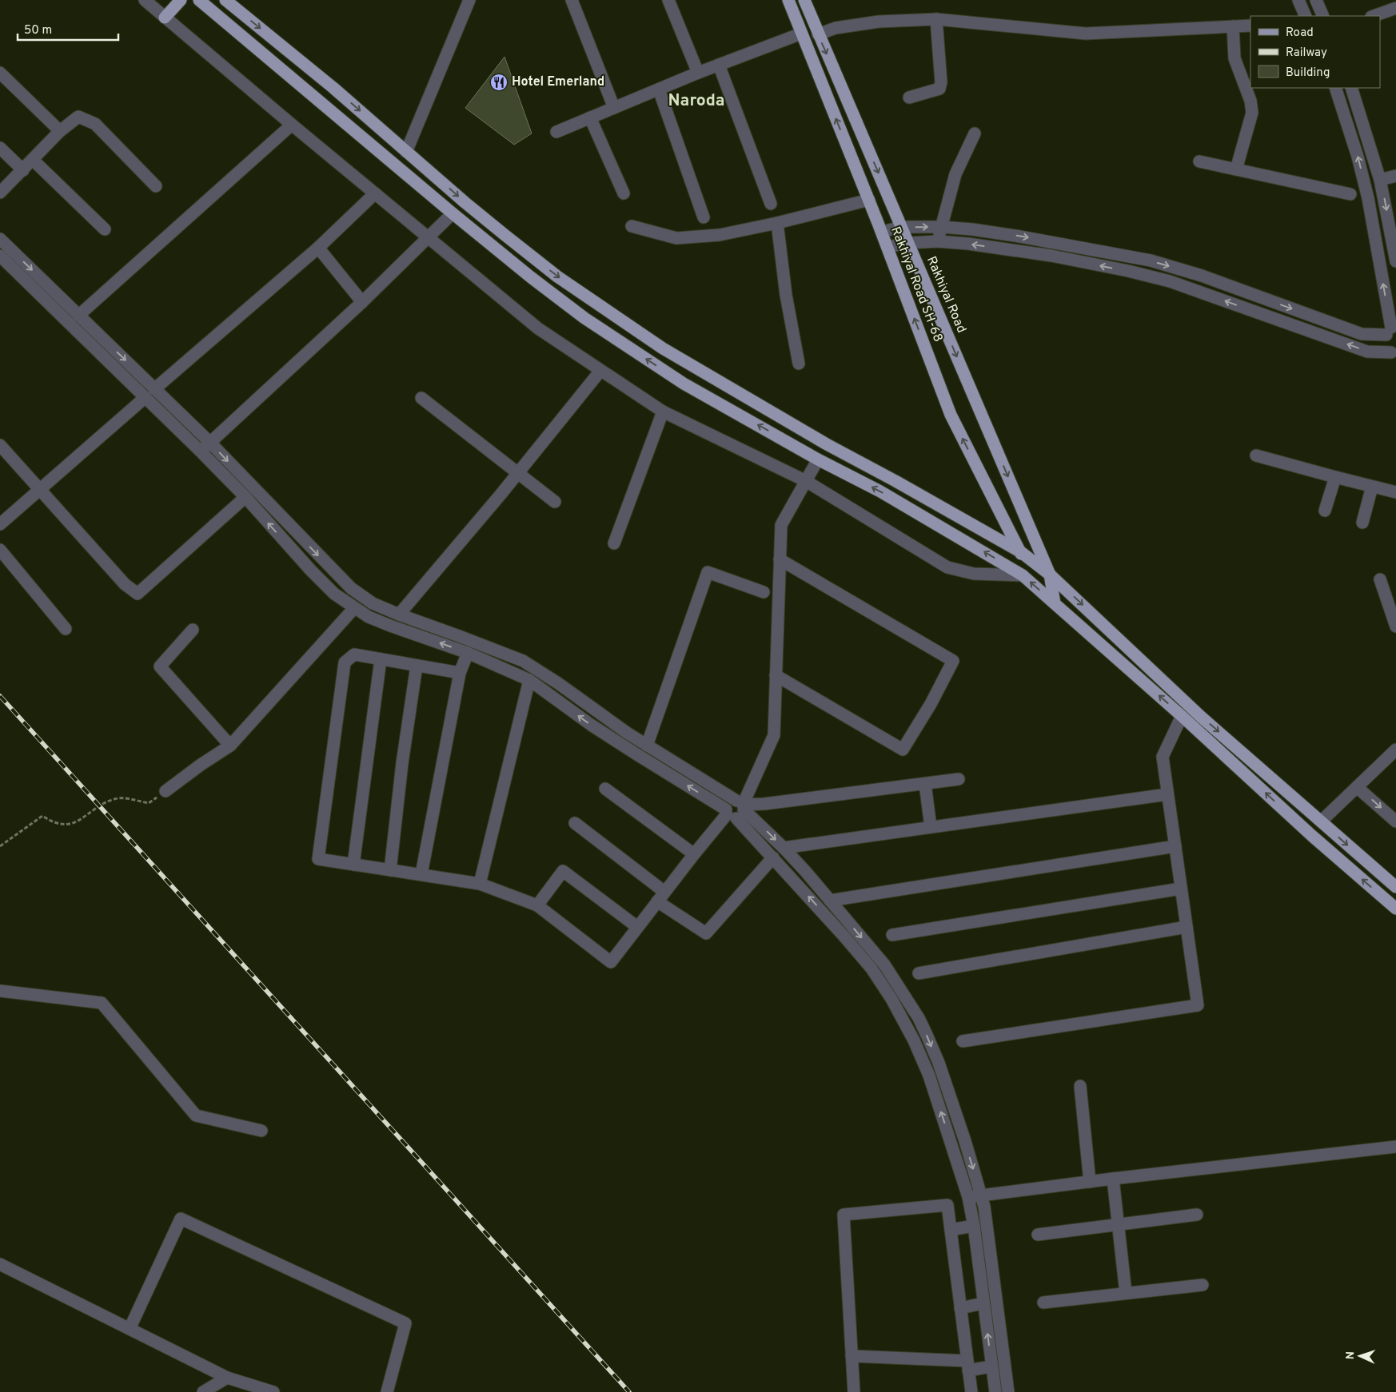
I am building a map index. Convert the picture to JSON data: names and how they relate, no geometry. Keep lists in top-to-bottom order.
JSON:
{
  "streets": {
    "main road": ["Rakhiyal Road SH-68", "Rakhiyal Road"]
  },
  "one_way": ["Rakhiyal Road SH-68", "Rakhiyal Road"],
  "districts": ["Naroda"],
  "places": {
    "restaurant": ["Hotel Emerland"]
  },
  "legend": ["Road", "Railway", "Building"],
  "scale_bar": "50 m",
  "north": "left"
}
